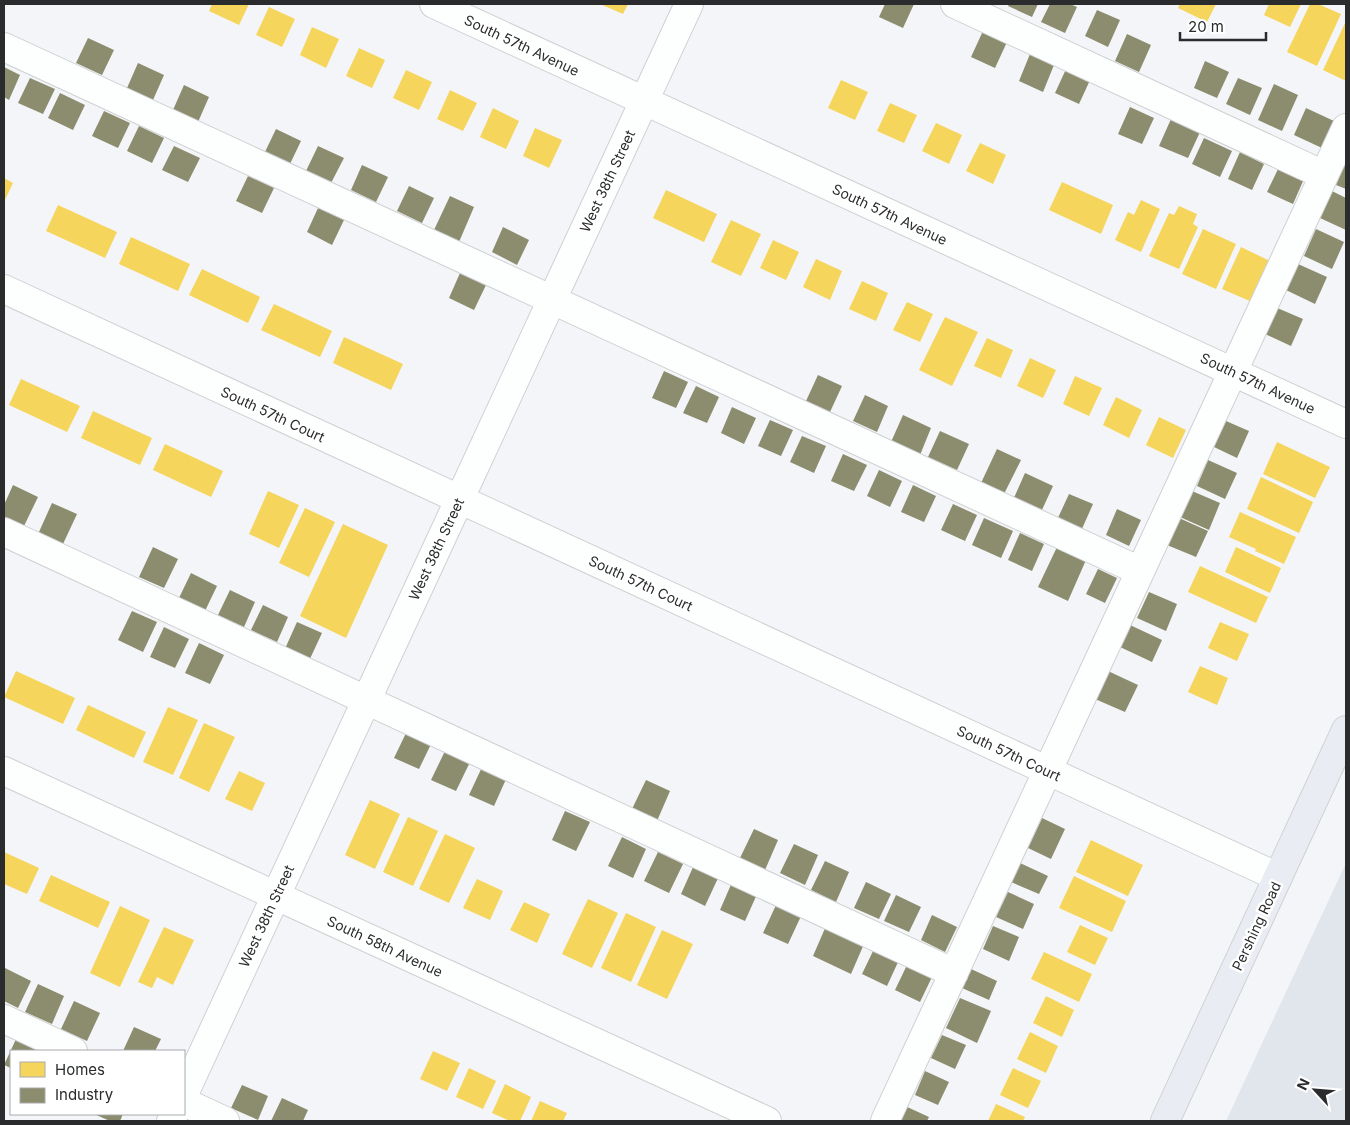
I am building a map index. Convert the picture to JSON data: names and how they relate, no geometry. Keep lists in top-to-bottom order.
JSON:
{
  "streets": {
    "main road": ["Pershing Road"],
    "street": [
      "South 57th Avenue",
      "West 38th Street",
      "South 57th Court",
      "South 58th Avenue"
    ]
  },
  "crossings": [
    ["South 57th Avenue", "West 38th Street"],
    ["West 38th Street", "South 57th Court"],
    ["West 38th Street", "South 58th Avenue"],
    ["South 57th Court", "Pershing Road"]
  ],
  "legend": ["Homes", "Industry"],
  "scale_bar": "20 m",
  "north": "top left"
}
